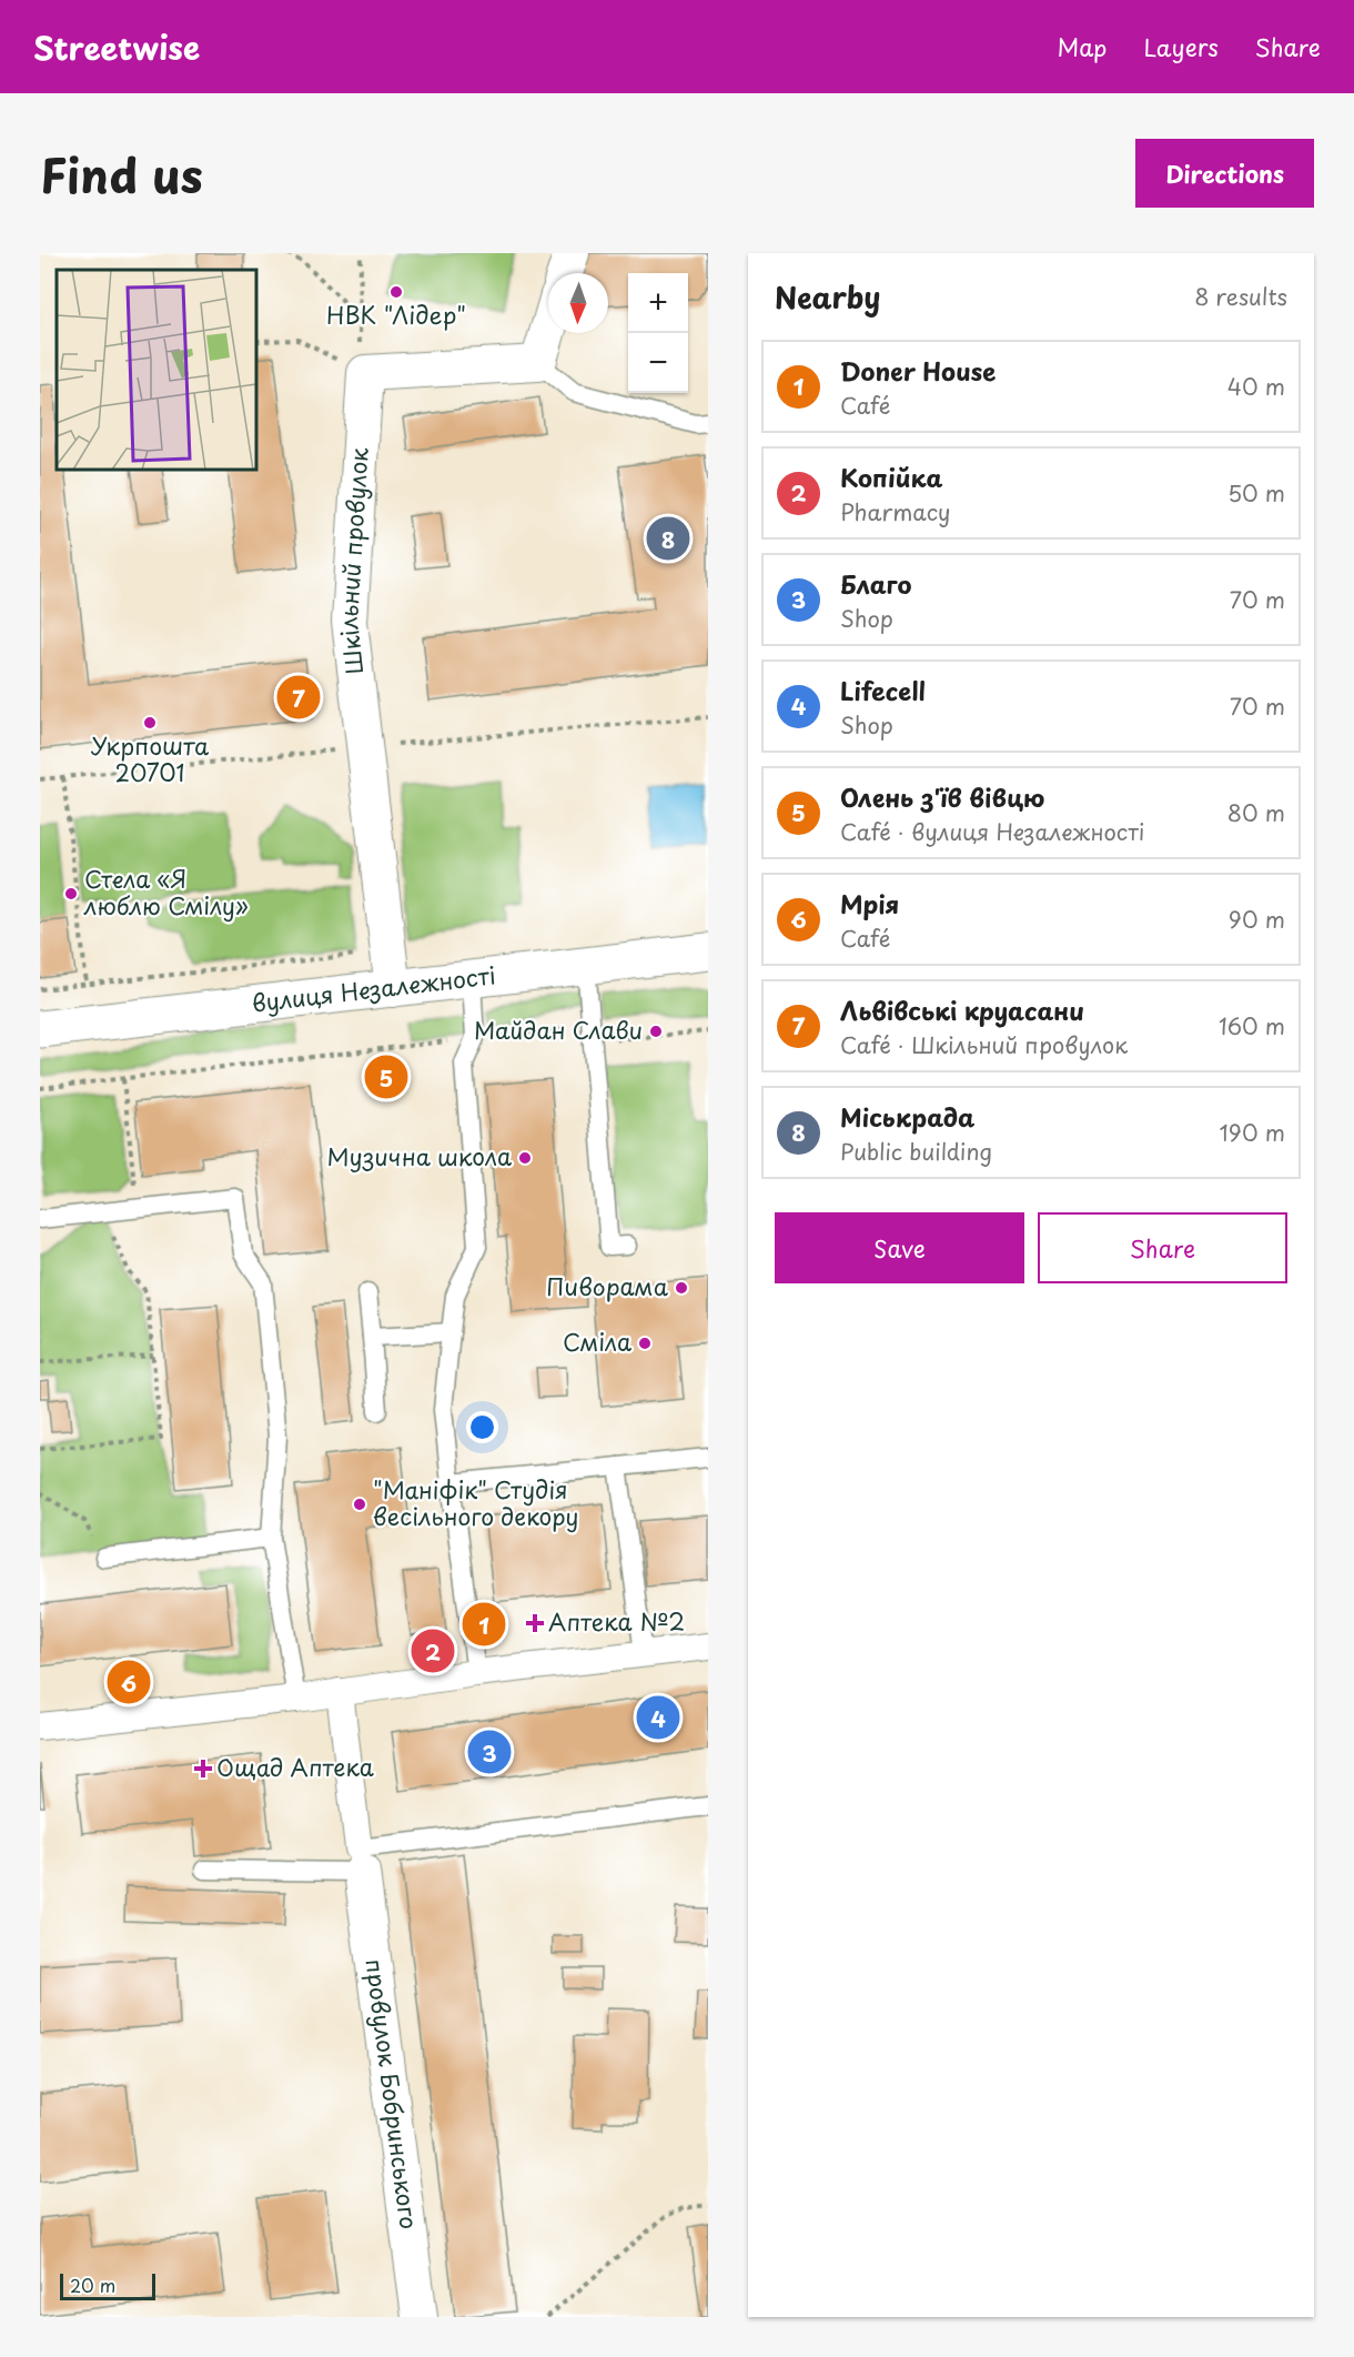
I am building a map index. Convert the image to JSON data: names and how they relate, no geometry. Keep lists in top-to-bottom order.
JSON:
{
  "streets": {
    "street": ["Шкільний провулок", "вулиця Незалежності", "провулок Бобринського"]
  },
  "crossings": [
    ["Шкільний провулок", "вулиця Незалежності"]
  ],
  "places": {
    "other": [
      "НВК \"Лідер\"",
      "Укрпошта 20701",
      "Стела «Я люблю Смілу»",
      "Майдан Слави",
      "Музична школа",
      "Пиворама",
      "Сміла",
      "\"Маніфік\" Студія весільного декору"
    ],
    "health": ["Аптека №2", "Ощад Аптека"]
  },
  "scale_bar": "20 m",
  "north": "bottom",
  "page": {
    "header": "Streetwise",
    "nav": ["Map", "Layers", "Share"],
    "title": "Find us",
    "buttons": [
      "Directions",
      ["Save", "Share"]
    ],
    "heading": ["Nearby", "8 results"],
    "map_buttons": ["+", "−"],
    "list": [
      {
        "mark": "1",
        "name": "Doner House",
        "note": "Café",
        "value": "40 m"
      },
      {
        "mark": "2",
        "name": "Копiйка",
        "note": "Pharmacy",
        "value": "50 m"
      },
      {
        "mark": "3",
        "name": "Благо",
        "note": "Shop",
        "value": "70 m"
      },
      {
        "mark": "4",
        "name": "Lifecell",
        "note": "Shop",
        "value": "70 m"
      },
      {
        "mark": "5",
        "name": "Олень з'їв вівцю",
        "note": "Café · вулиця Незалежності",
        "value": "80 m"
      },
      {
        "mark": "6",
        "name": "Мрія",
        "note": "Café",
        "value": "90 m"
      },
      {
        "mark": "7",
        "name": "Львівські круасани",
        "note": "Café · Шкільний провулок",
        "value": "160 m"
      },
      {
        "mark": "8",
        "name": "Міськрада",
        "note": "Public building",
        "value": "190 m"
      }
    ],
    "pins": [
      "8",
      "7",
      "5",
      "1",
      "2",
      "6",
      "4",
      "3"
    ],
    "scale": "20 m"
  }
}
